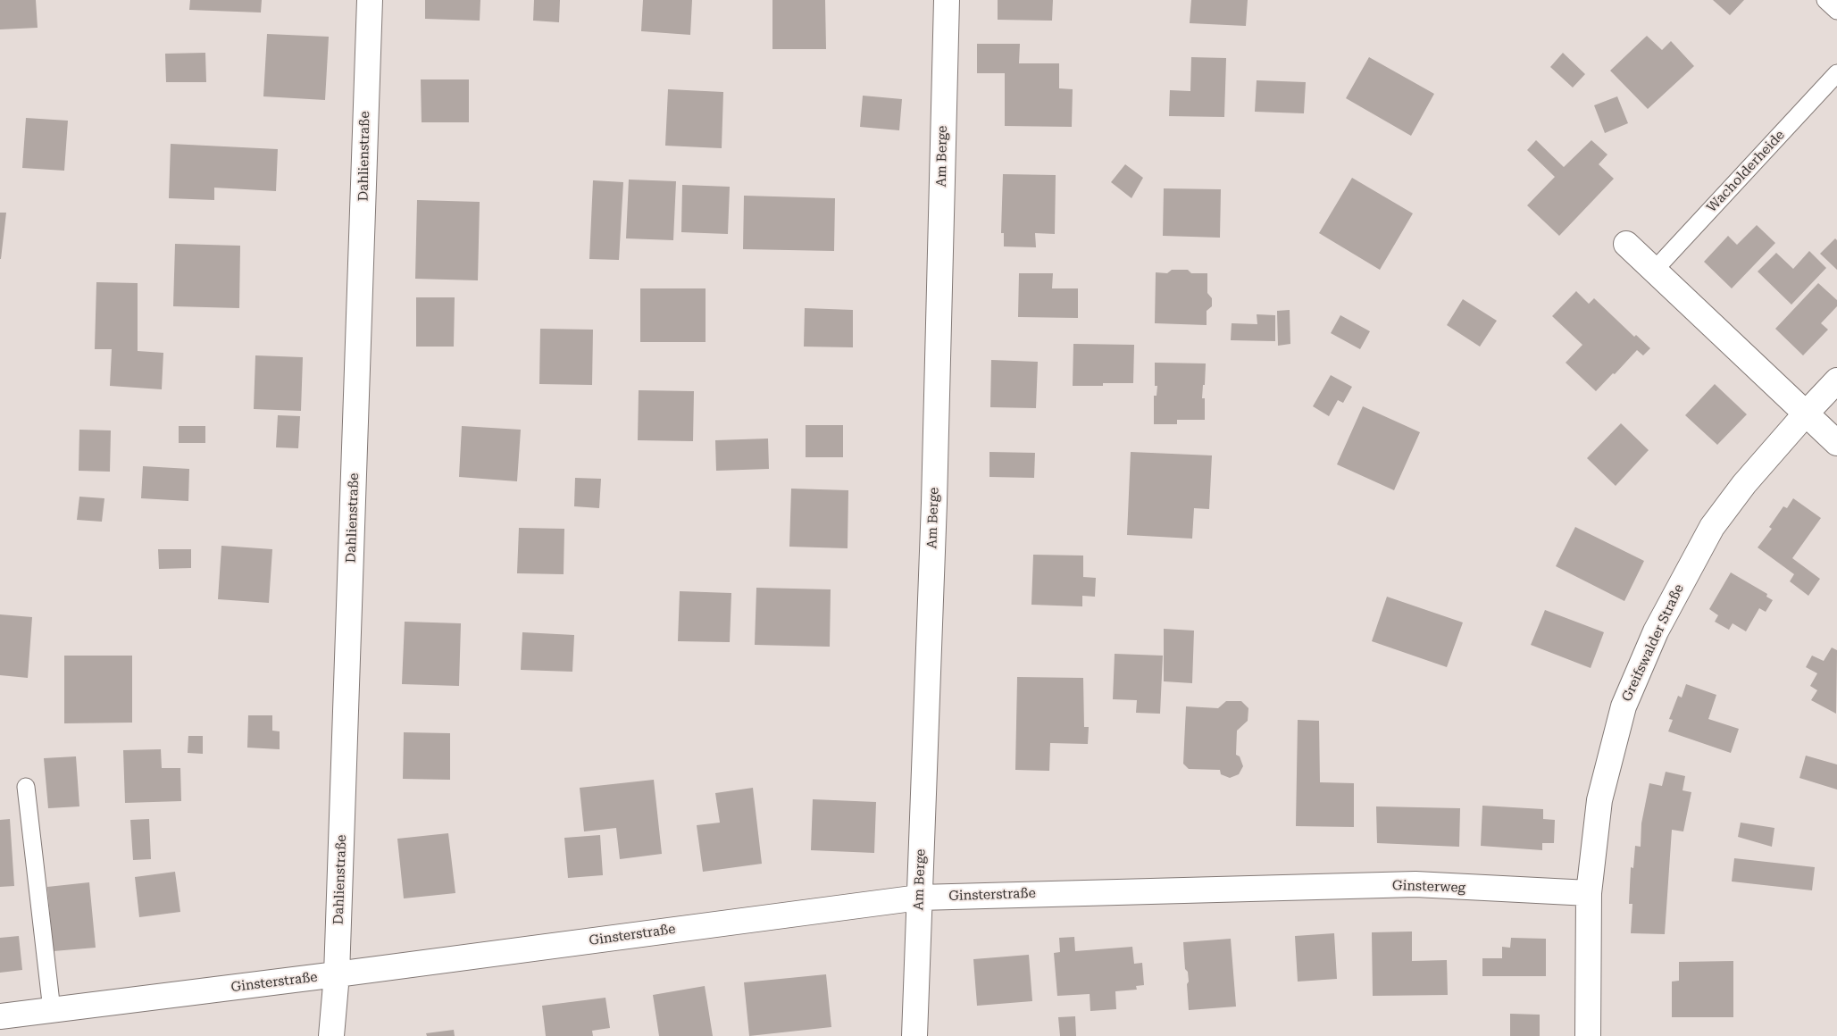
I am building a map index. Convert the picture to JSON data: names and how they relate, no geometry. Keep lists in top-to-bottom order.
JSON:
{
  "streets": {
    "street": [
      "Dahlienstraße",
      "Am Berge",
      "Greifswalder Straße",
      "Ginsterweg",
      "Ginsterstraße"
    ],
    "lane": ["Wacholderheide"]
  },
  "crossings": [
    ["Dahlienstraße", "Ginsterstraße"],
    ["Am Berge", "Ginsterstraße"],
    ["Greifswalder Straße", "Ginsterweg"],
    ["Ginsterweg", "Ginsterstraße"]
  ]
}
